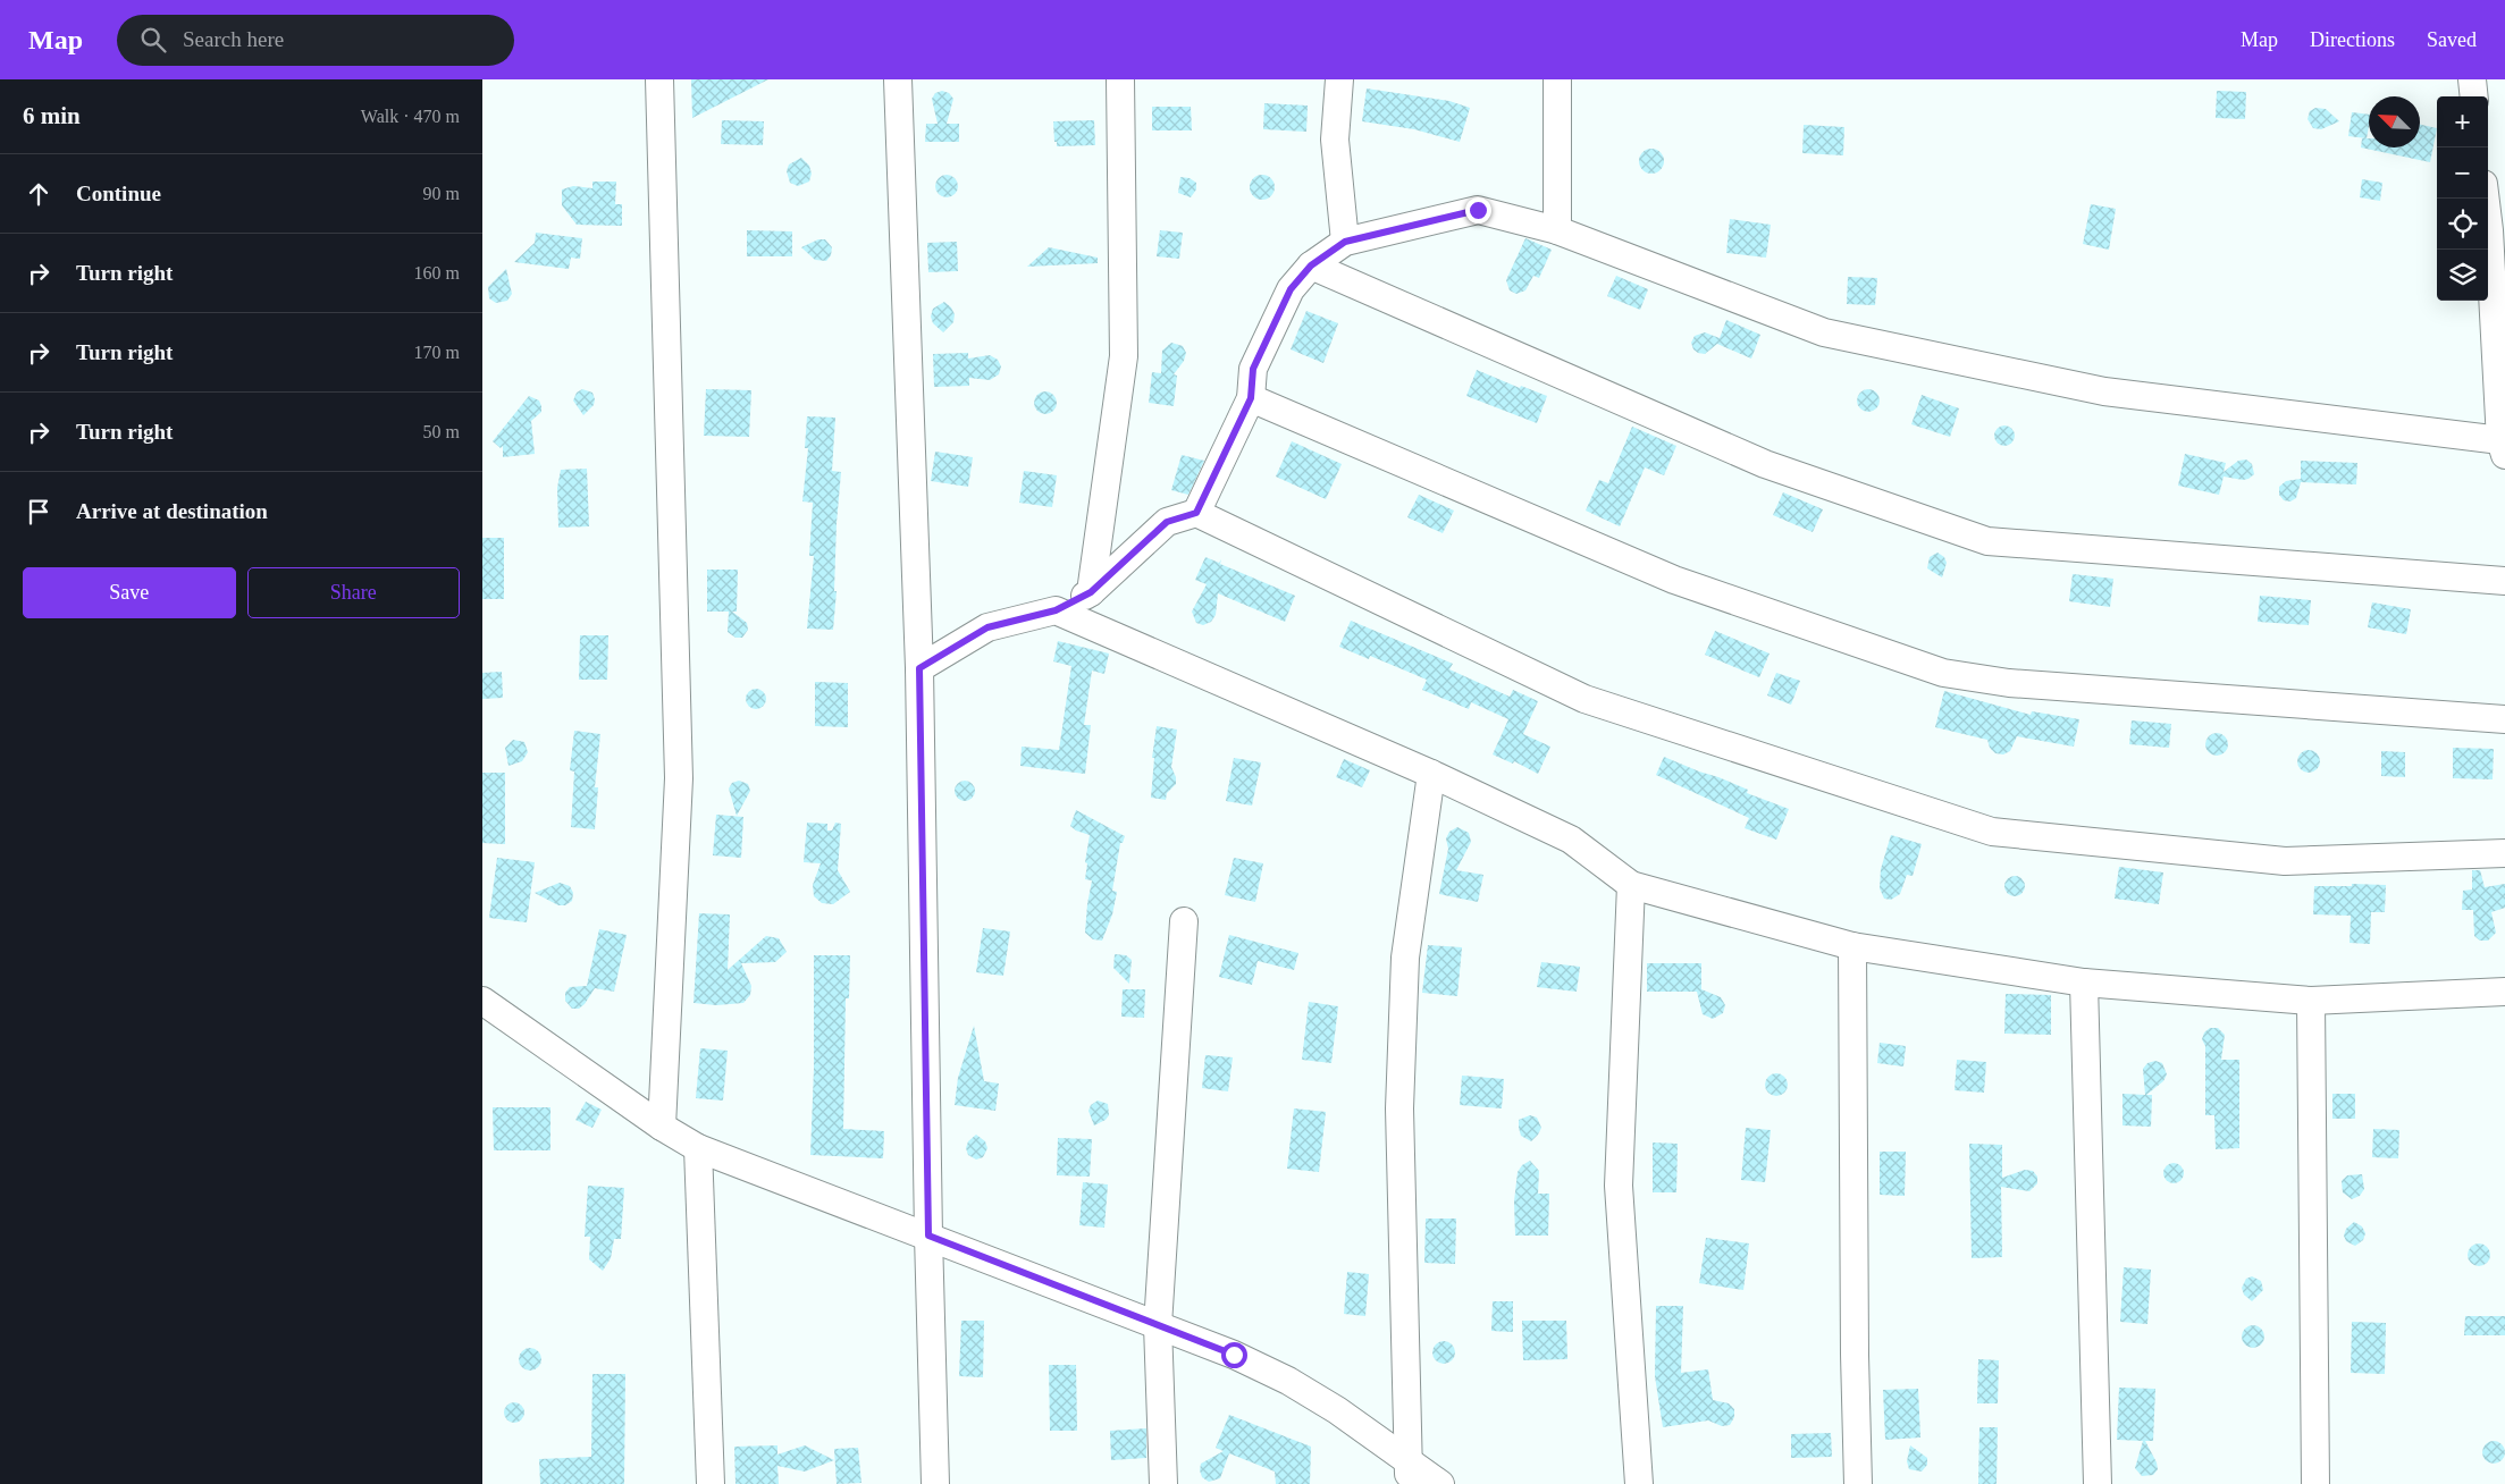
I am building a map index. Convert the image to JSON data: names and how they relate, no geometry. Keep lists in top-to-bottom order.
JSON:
{
  "north": "top left",
  "page": {
    "header": "Map",
    "search": "Search here",
    "nav": ["Map", "Directions", "Saved"],
    "heading": ["6 min", "Walk · 470 m"],
    "map_buttons": ["+", "−"],
    "list": [
      ["Continue", "90 m"],
      ["Turn right", "160 m"],
      ["Turn right", "170 m"],
      ["Turn right", "50 m"],
      "Arrive at destination"
    ],
    "buttons": ["Save", "Share"]
  }
}
